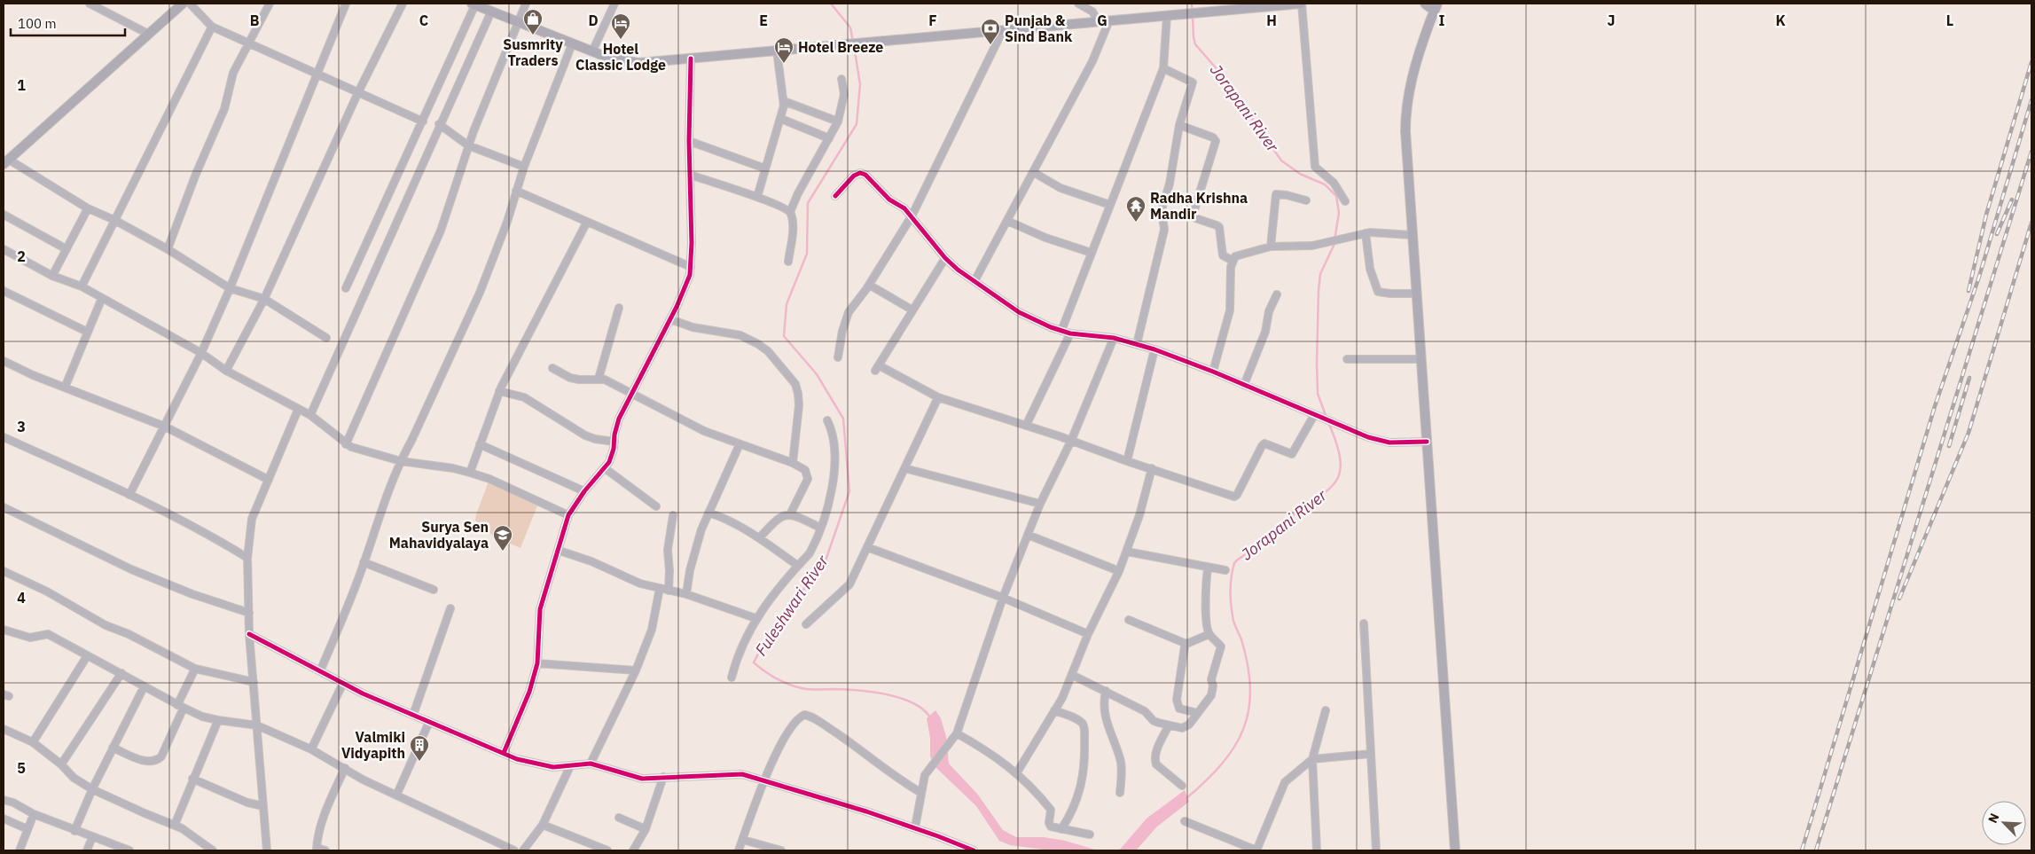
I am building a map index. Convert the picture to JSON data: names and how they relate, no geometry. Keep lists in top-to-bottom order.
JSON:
{
  "water": ["Jorapani River", "Fuleshwari River"],
  "places": {
    "shop": ["Susmrity Traders"],
    "hotel": ["Hotel Classic Lodge", "Hotel Breeze"],
    "bank": ["Punjab & Sind Bank"],
    "temple": ["Radha Krishna Mandir"],
    "school or university": ["Surya Sen Mahavidyalaya"],
    "building": ["Valmiki Vidyapith"]
  },
  "scale_bar": "100 m",
  "north": "top left",
  "grid": {
    "columns": [
      "B",
      "C",
      "D",
      "E",
      "F",
      "G",
      "H",
      "I",
      "J",
      "K",
      "L"
    ],
    "rows": [
      "1",
      "2",
      "3",
      "4",
      "5"
    ]
  }
}
